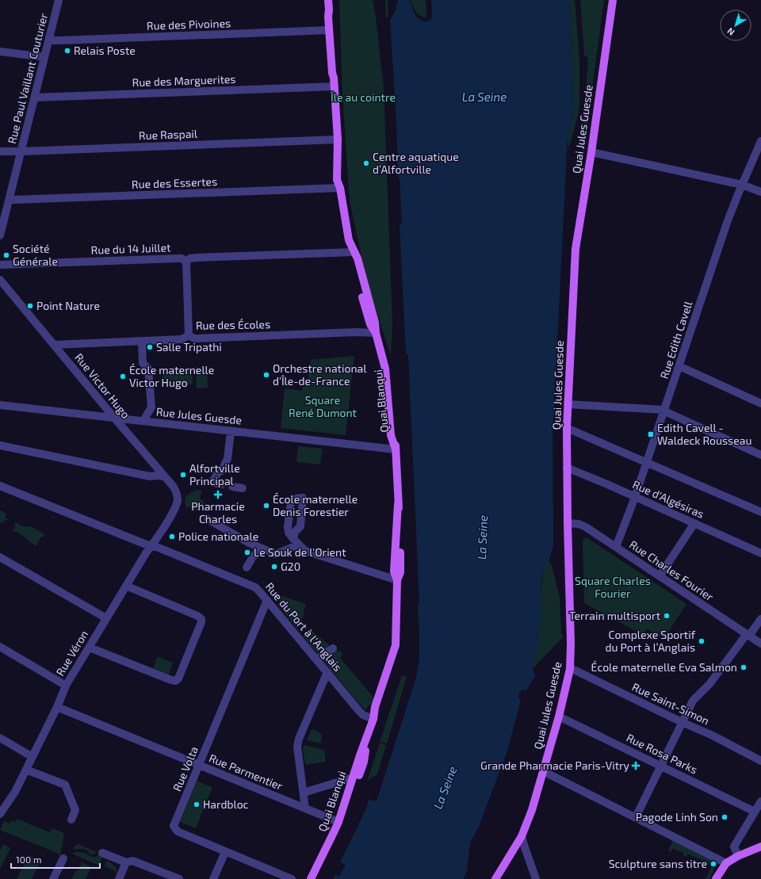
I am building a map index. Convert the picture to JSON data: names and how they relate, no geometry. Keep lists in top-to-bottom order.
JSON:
{
  "streets": {
    "main road": ["Quai Jules Guesde", "Quai Blanqui"],
    "street": [
      "Rue des Pivoines",
      "Rue Paul Vaillant Couturier",
      "Rue des Marguerites",
      "Rue Raspail",
      "Rue des Essertes",
      "Rue du 14 Juillet",
      "Rue des Écoles",
      "Rue Edith Cavell",
      "Rue Victor Hugo",
      "Rue Jules Guesde",
      "Rue d'Algésiras",
      "Rue Charles Fourier",
      "Rue du Port à l'Anglais",
      "Rue Véron",
      "Rue Saint-Simon",
      "Rue Rosa Parks",
      "Rue Volta",
      "Rue Parmentier"
    ]
  },
  "crossings": [
    ["Rue des Pivoines", "Rue Paul Vaillant Couturier"],
    ["Rue des Pivoines", "Quai Blanqui"],
    ["Rue Paul Vaillant Couturier", "Rue des Marguerites"],
    ["Rue Paul Vaillant Couturier", "Rue Raspail"],
    ["Rue Paul Vaillant Couturier", "Rue des Essertes"],
    ["Rue des Marguerites", "Quai Blanqui"],
    ["Quai Jules Guesde", "Rue d'Algésiras"],
    ["Quai Jules Guesde", "Rue Charles Fourier"],
    ["Quai Jules Guesde", "Rue Saint-Simon"],
    ["Quai Jules Guesde", "Rue Rosa Parks"],
    ["Rue Raspail", "Quai Blanqui"],
    ["Rue des Essertes", "Quai Blanqui"],
    ["Rue du 14 Juillet", "Quai Blanqui"],
    ["Rue des Écoles", "Rue Victor Hugo"],
    ["Rue des Écoles", "Quai Blanqui"],
    ["Rue Edith Cavell", "Rue d'Algésiras"],
    ["Rue Edith Cavell", "Rue Charles Fourier"],
    ["Rue Victor Hugo", "Rue Jules Guesde"],
    ["Rue Victor Hugo", "Rue Véron"],
    ["Quai Blanqui", "Rue Jules Guesde"],
    ["Quai Blanqui", "Rue du Port à l'Anglais"],
    ["Quai Blanqui", "Rue Parmentier"],
    ["Rue du Port à l'Anglais", "Rue Véron"],
    ["Rue du Port à l'Anglais", "Rue Volta"],
    ["Rue Véron", "Rue Parmentier"],
    ["Rue Volta", "Rue Parmentier"]
  ],
  "water": ["La Seine"],
  "parks": ["Île au cointre", "Square René Dumont", "Square Charles Fourier"],
  "places": {
    "other": [
      "Relais Poste",
      "Centre aquatique d’Alfortville",
      "Société Générale",
      "Point Nature",
      "Salle Tripathi",
      "Orchestre national d'Île-de-France",
      "École maternelle Victor Hugo",
      "Alfortville Principal",
      "École maternelle Denis Forestier",
      "Police nationale",
      "Le Souk de l'Orient",
      "G20",
      "Terrain multisport",
      "Complexe Sportif du Port à l’Anglais",
      "École maternelle Eva Salmon",
      "Hardbloc",
      "Pagode Linh Son",
      "Sculpture sans titre"
    ],
    "transit": ["Edith Cavell - Waldeck Rousseau"],
    "health": ["Pharmacie Charles", "Grande Pharmacie Paris-Vitry"]
  },
  "scale_bar": "100 m",
  "north": "bottom left"
}
